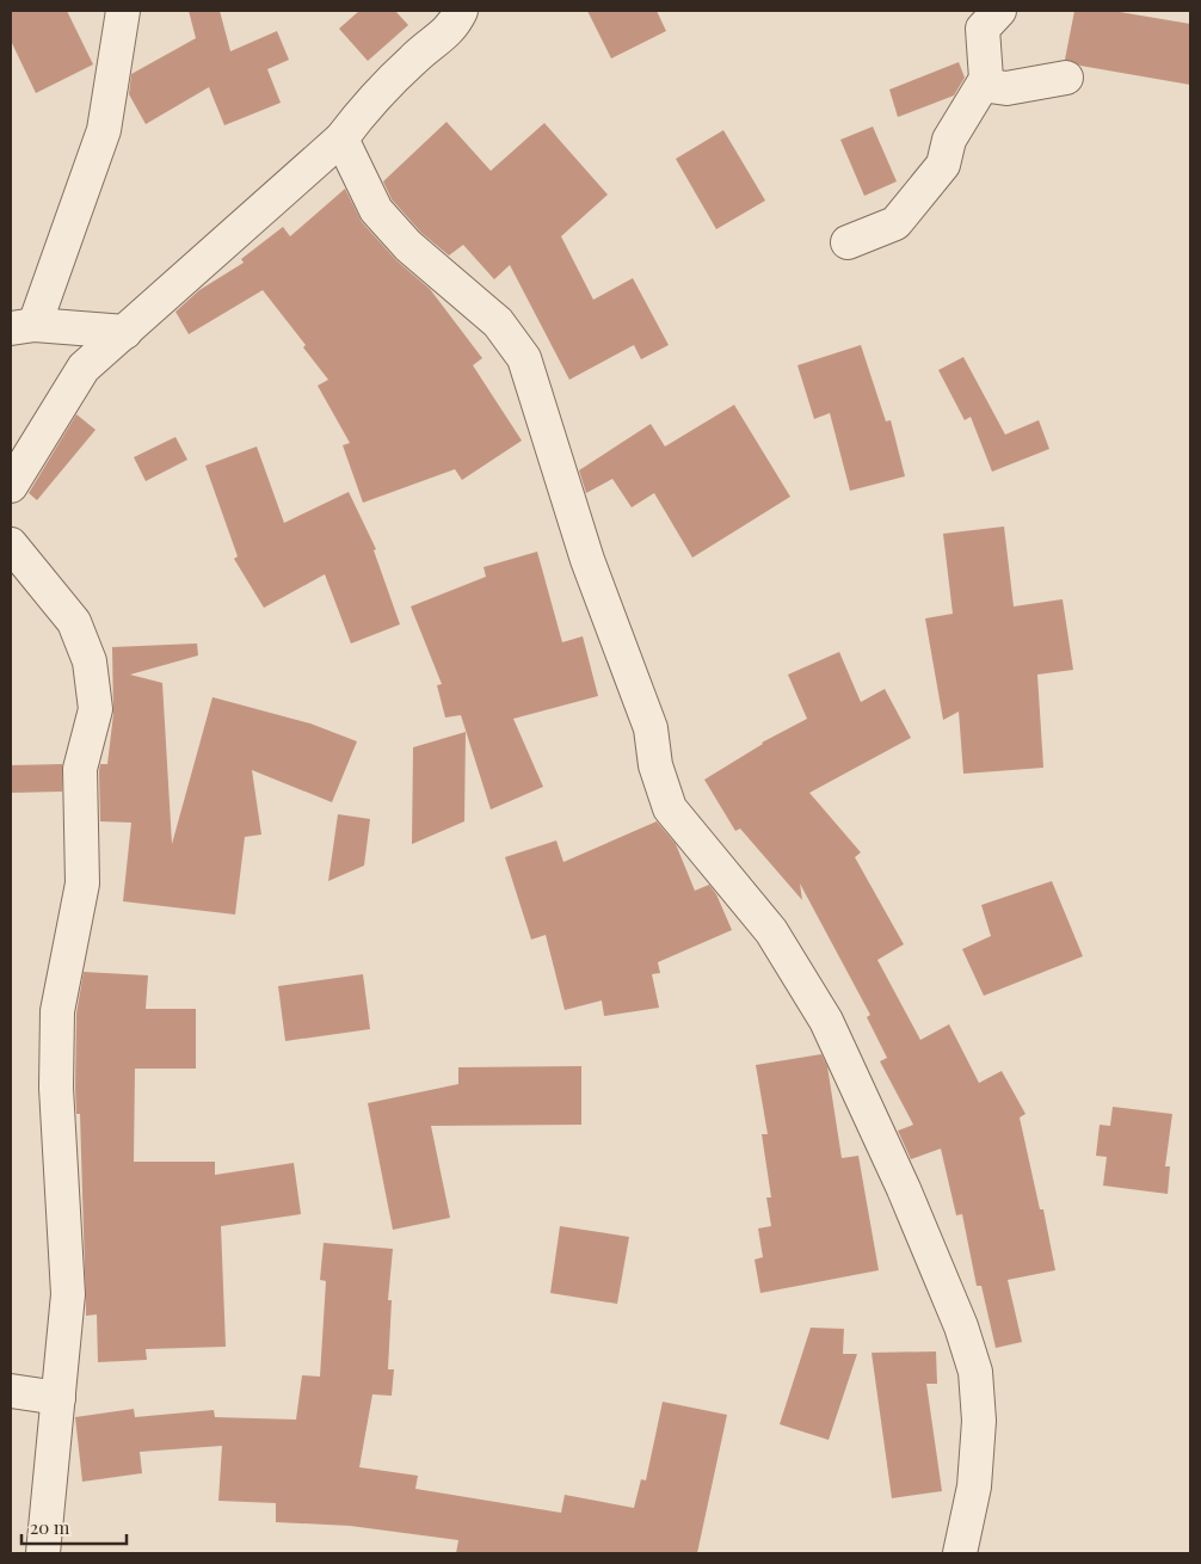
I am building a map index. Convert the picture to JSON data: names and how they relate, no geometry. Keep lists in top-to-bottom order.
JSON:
{
  "scale_bar": "20 m"
}
